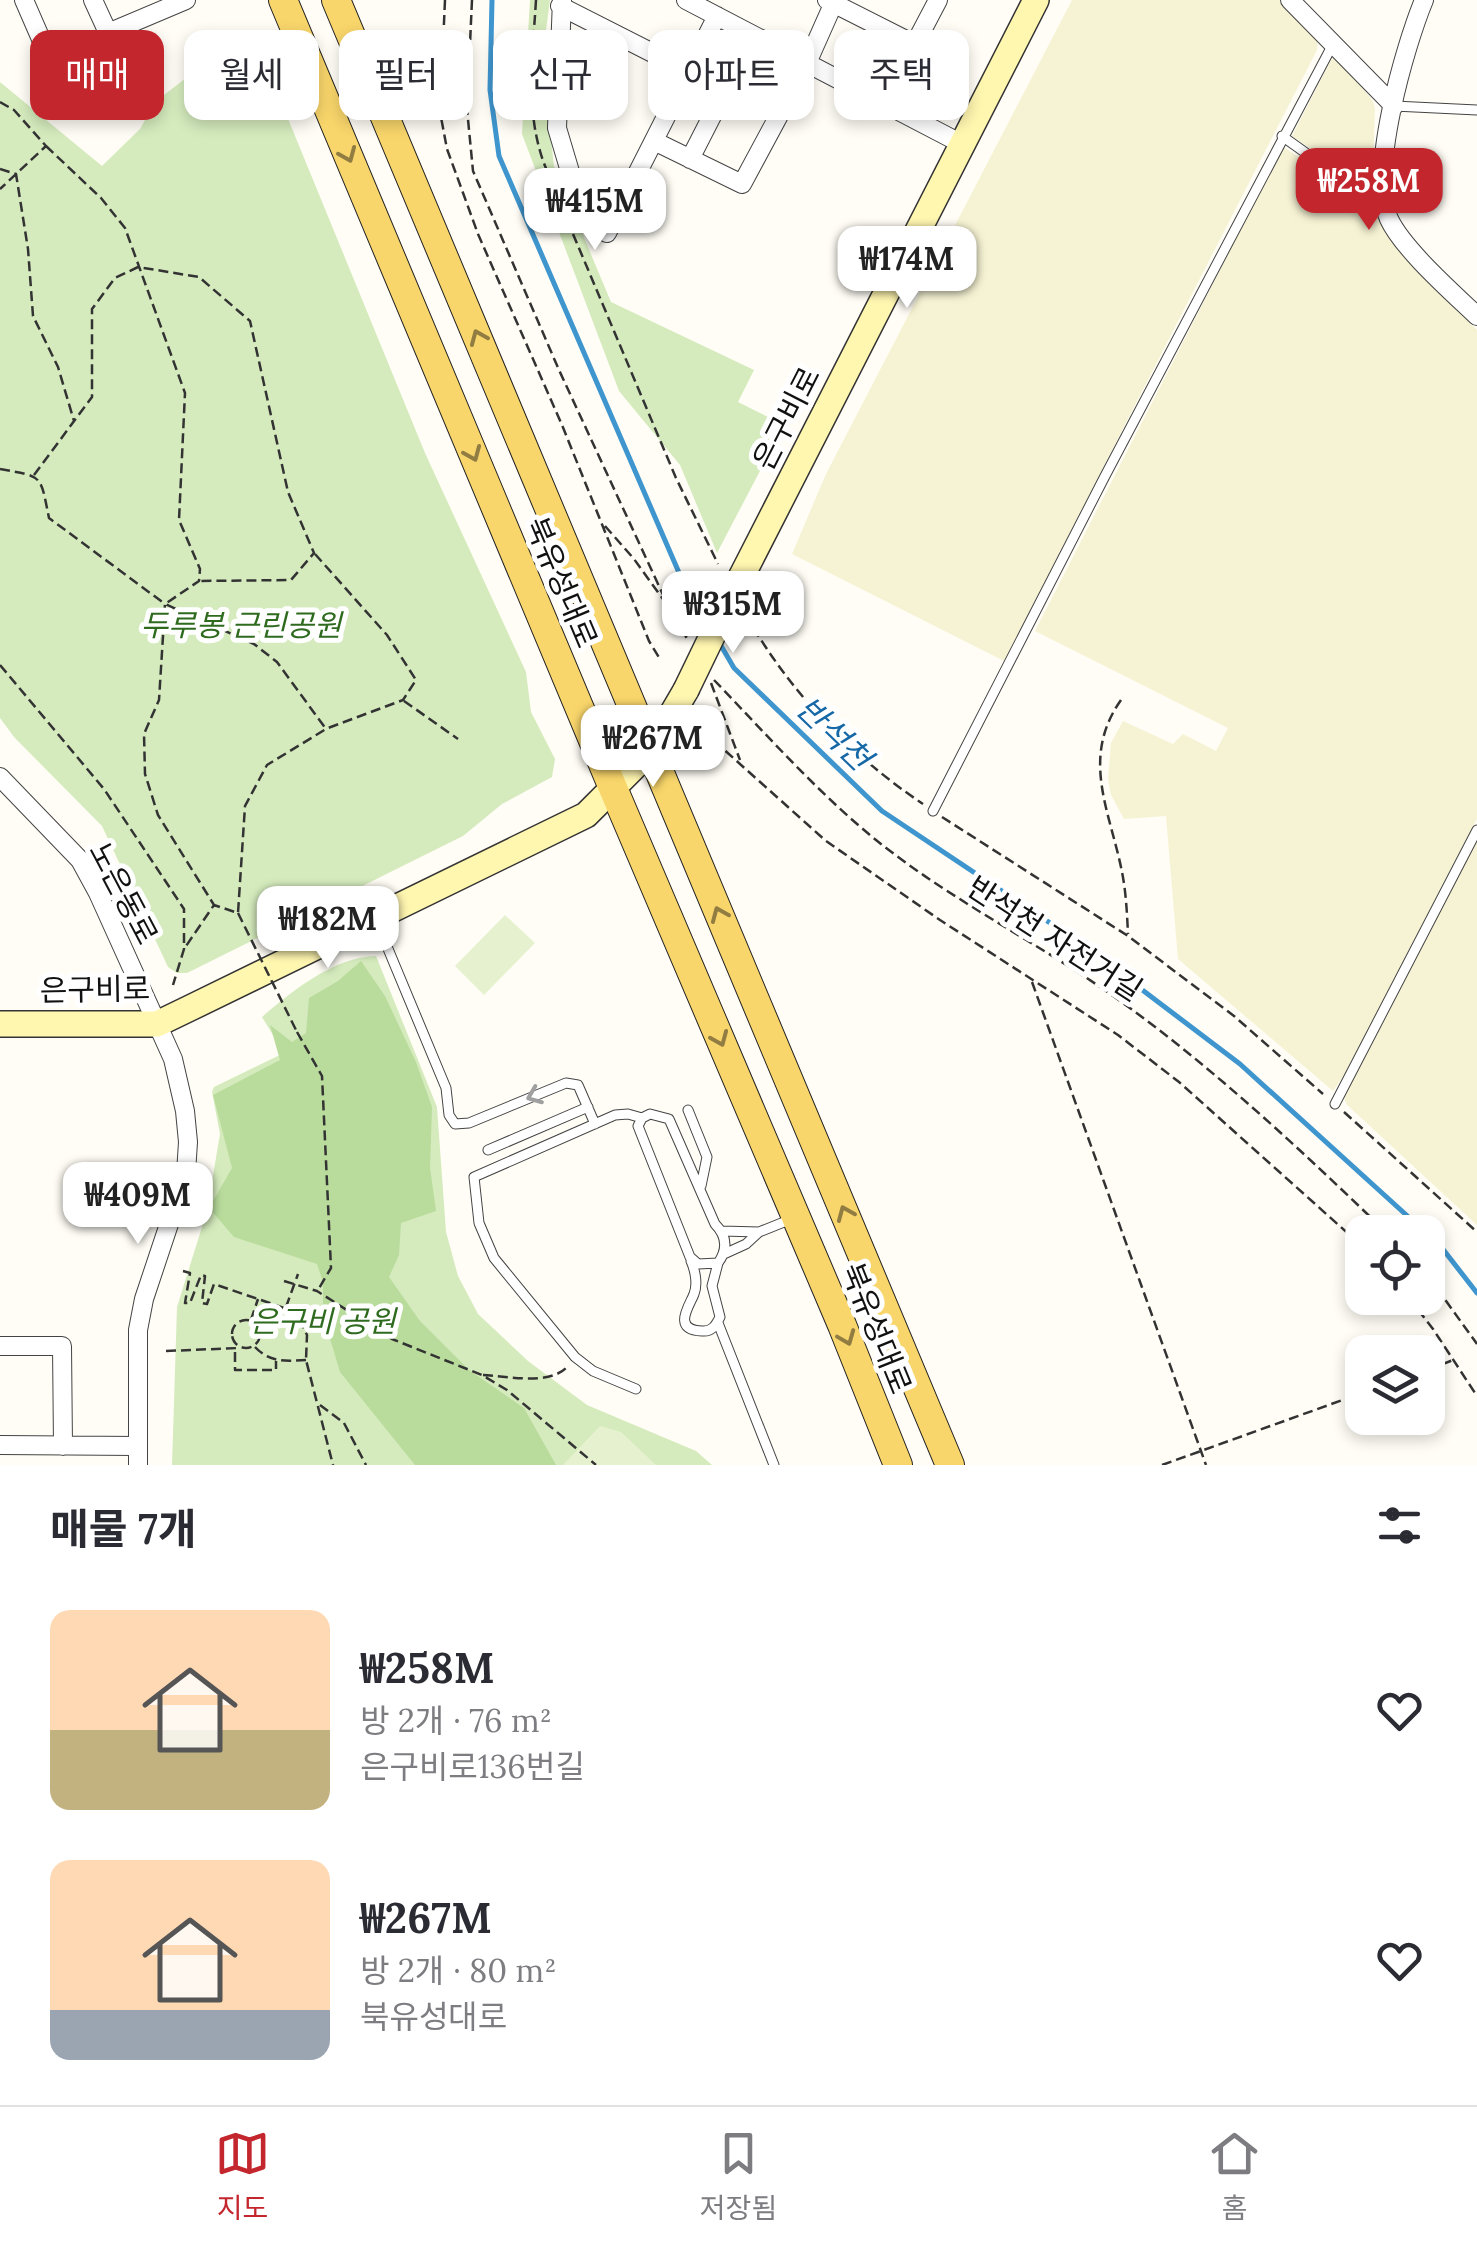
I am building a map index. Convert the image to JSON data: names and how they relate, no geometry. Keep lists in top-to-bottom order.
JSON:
{
  "streets": {
    "main road": ["북유성대로"],
    "street": ["은구비로", "노은동로"],
    "path": ["반석천 자전거길"]
  },
  "crossings": [
    ["은구비로", "북유성대로"],
    ["은구비로", "노은동로"]
  ],
  "water": ["반석천"],
  "parks": ["두루봉 근린공원", "은구비 공원"],
  "page": {
    "chip": [
      "매매",
      "월세",
      "필터",
      "신규",
      "아파트",
      "주택"
    ],
    "price": [
      "₩258M",
      "₩415M",
      "₩174M",
      "₩315M",
      "₩267M",
      "₩182M",
      "₩409M"
    ],
    "heading": "매물 7개",
    "list": [
      {
        "name": "₩258M",
        "note": "방 2개 · 76 m² · 은구비로136번길"
      },
      {
        "name": "₩267M",
        "note": "방 2개 · 80 m² · 북유성대로"
      }
    ],
    "tabs": ["지도", "저장됨", "홈"]
  }
}
